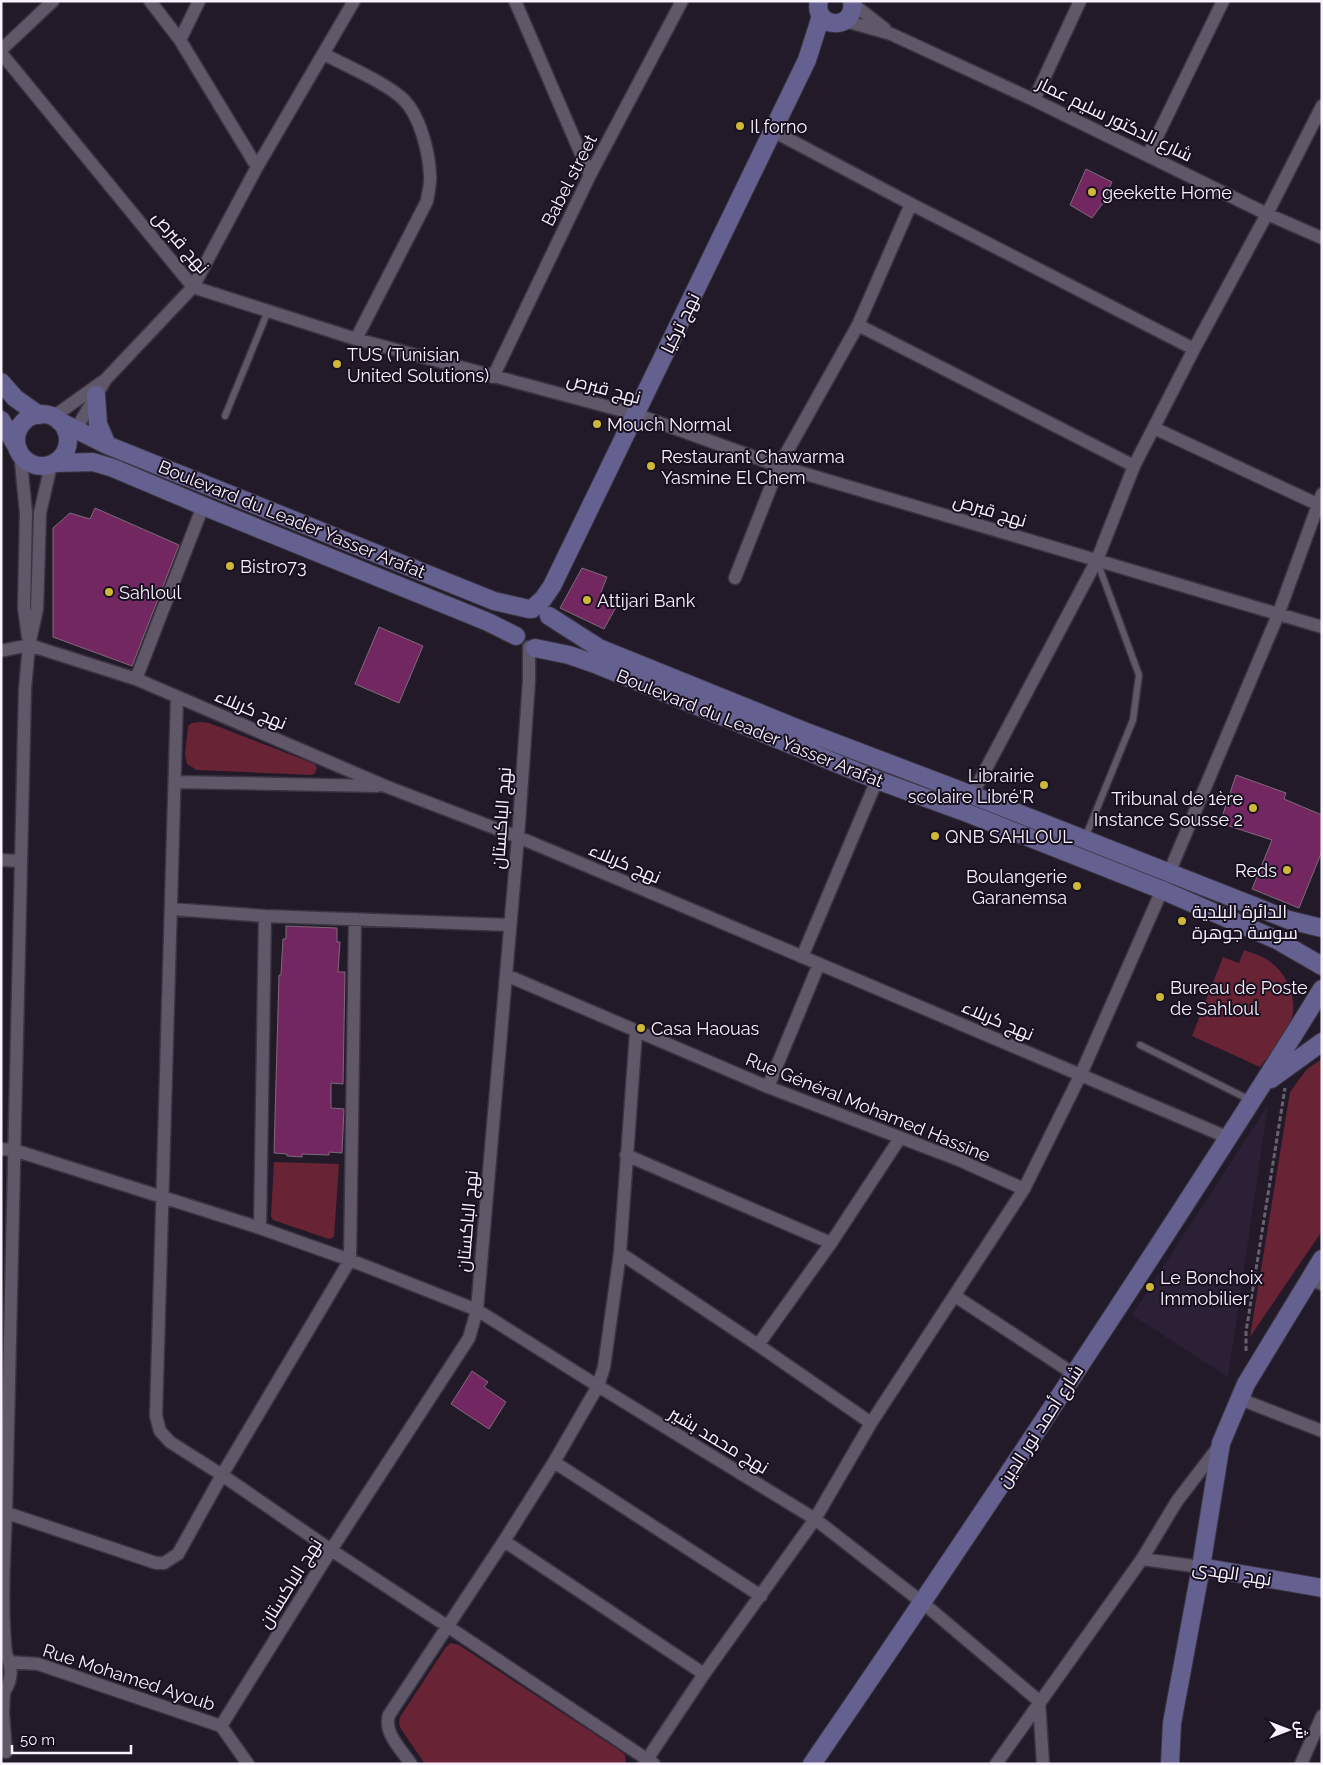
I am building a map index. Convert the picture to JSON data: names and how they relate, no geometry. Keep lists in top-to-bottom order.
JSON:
{
  "streets": {
    "main road": [
      "نهج تركيا",
      "Boulevard du Leader Yasser Arafat",
      "شارع أحمد نور الدين",
      "نهج الهدى"
    ],
    "street": [
      "شارع الدكتور سليم عمار",
      "Babel street",
      "نهج قبرص",
      "نهج كربلاء",
      "نهج الباكستان",
      "Rue Général Mohamed Hassine",
      "نهج محمد بشير",
      "Rue Mohamed Ayoub"
    ]
  },
  "crossings": [
    ["Babel street", "نهج قبرص"],
    ["نهج قبرص", "نهج تركيا"],
    ["نهج تركيا", "Boulevard du Leader Yasser Arafat"],
    ["نهج تركيا", "نهج الباكستان"],
    ["Boulevard du Leader Yasser Arafat", "نهج الباكستان"],
    ["نهج كربلاء", "نهج الباكستان"],
    ["نهج كربلاء", "شارع أحمد نور الدين"],
    ["نهج الباكستان", "Rue Général Mohamed Hassine"],
    ["نهج الباكستان", "نهج محمد بشير"],
    ["نهج الباكستان", "Rue Mohamed Ayoub"],
    ["شارع أحمد نور الدين", "نهج محمد بشير"]
  ],
  "places": [
    "Il forno",
    "geekette Home",
    "TUS (Tunisian United Solutions)",
    "Mouch Normal",
    "Restaurant Chawarma Yasmine El Chem",
    "Bistro73",
    "Sahloul",
    "Attijari Bank",
    "Librairie scolaire Libré'R",
    "Tribunal de 1ère Instance Sousse 2",
    "QNB SAHLOUL",
    "Reds",
    "Boulangerie Garanemsa",
    "الدائرة البلدية سوسة جوهرة",
    "Bureau de Poste de Sahloul",
    "Casa Haouas",
    "Le Bonchoix Immobilier"
  ],
  "scale_bar": "50 m",
  "north": "right"
}
